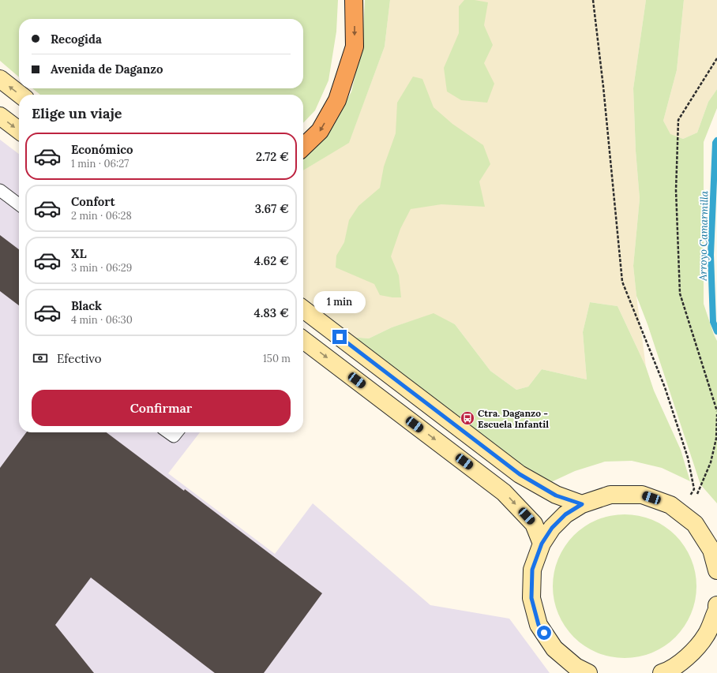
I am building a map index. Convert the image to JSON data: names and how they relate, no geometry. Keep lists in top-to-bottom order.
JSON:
{
  "water": ["Arroyo Camarmilla"],
  "places": {
    "bus stop": ["Ctra. Daganzo - Escuela Infantil"]
  },
  "page": {
    "banner": ["Recogida", "Avenida de Daganzo"],
    "heading": "Elige un viaje",
    "list": [
      {
        "name": "Económico",
        "note": "1 min · 06:27",
        "value": "2.72 €"
      },
      {
        "name": "Confort",
        "note": "2 min · 06:28",
        "value": "3.67 €"
      },
      {
        "name": "XL",
        "note": "3 min · 06:29",
        "value": "4.62 €"
      },
      {
        "name": "Black",
        "note": "4 min · 06:30",
        "value": "4.83 €"
      }
    ],
    "bubble": "1 min",
    "pay": ["Efectivo", "150 m"],
    "buttons": "Confirmar"
  }
}
